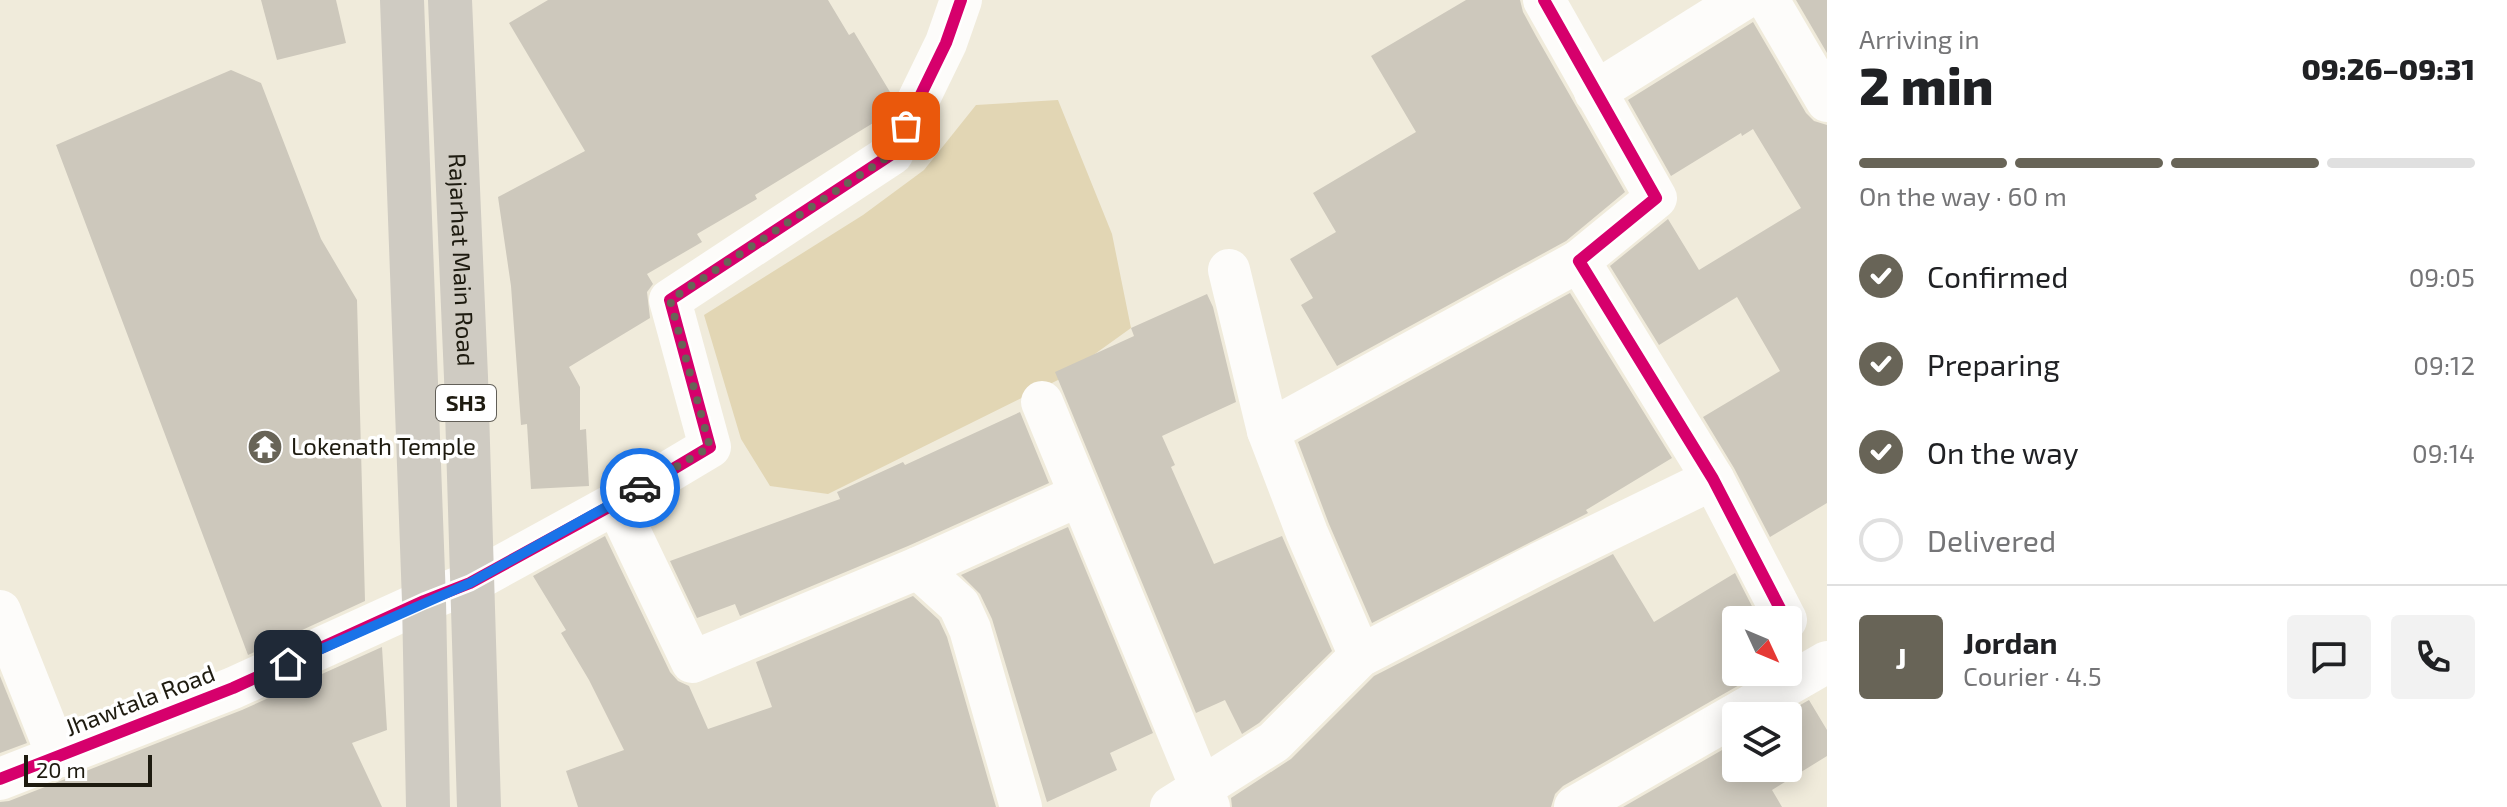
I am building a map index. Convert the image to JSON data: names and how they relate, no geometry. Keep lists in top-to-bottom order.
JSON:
{
  "streets": {
    "main road": ["Rajarhat Main Road", "SH3"],
    "street": ["Jhawtala Road"]
  },
  "crossings": [
    ["Rajarhat Main Road", "Jhawtala Road"]
  ],
  "places": {
    "temple": ["Lokenath Temple"]
  },
  "scale_bar": "20 m",
  "north": "bottom right",
  "page": {
    "heading": ["2 min", "Arriving in", "09:26–09:31"],
    "panel": ["Jordan", "Courier · 4.5"],
    "bar": "On the way · 60 m",
    "list": [
      ["Confirmed", "09:05"],
      ["Preparing", "09:12"],
      ["On the way", "09:14"],
      "Delivered"
    ],
    "round": "J",
    "scale": "20 m"
  }
}
